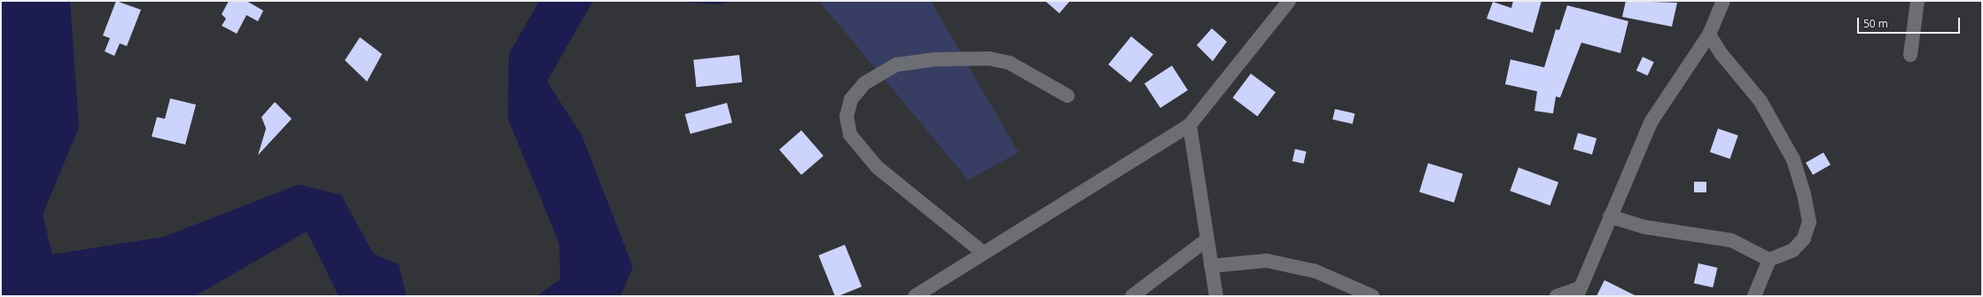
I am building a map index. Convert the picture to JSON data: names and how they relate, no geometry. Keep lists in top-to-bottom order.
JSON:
{
  "scale_bar": "50 m"
}
